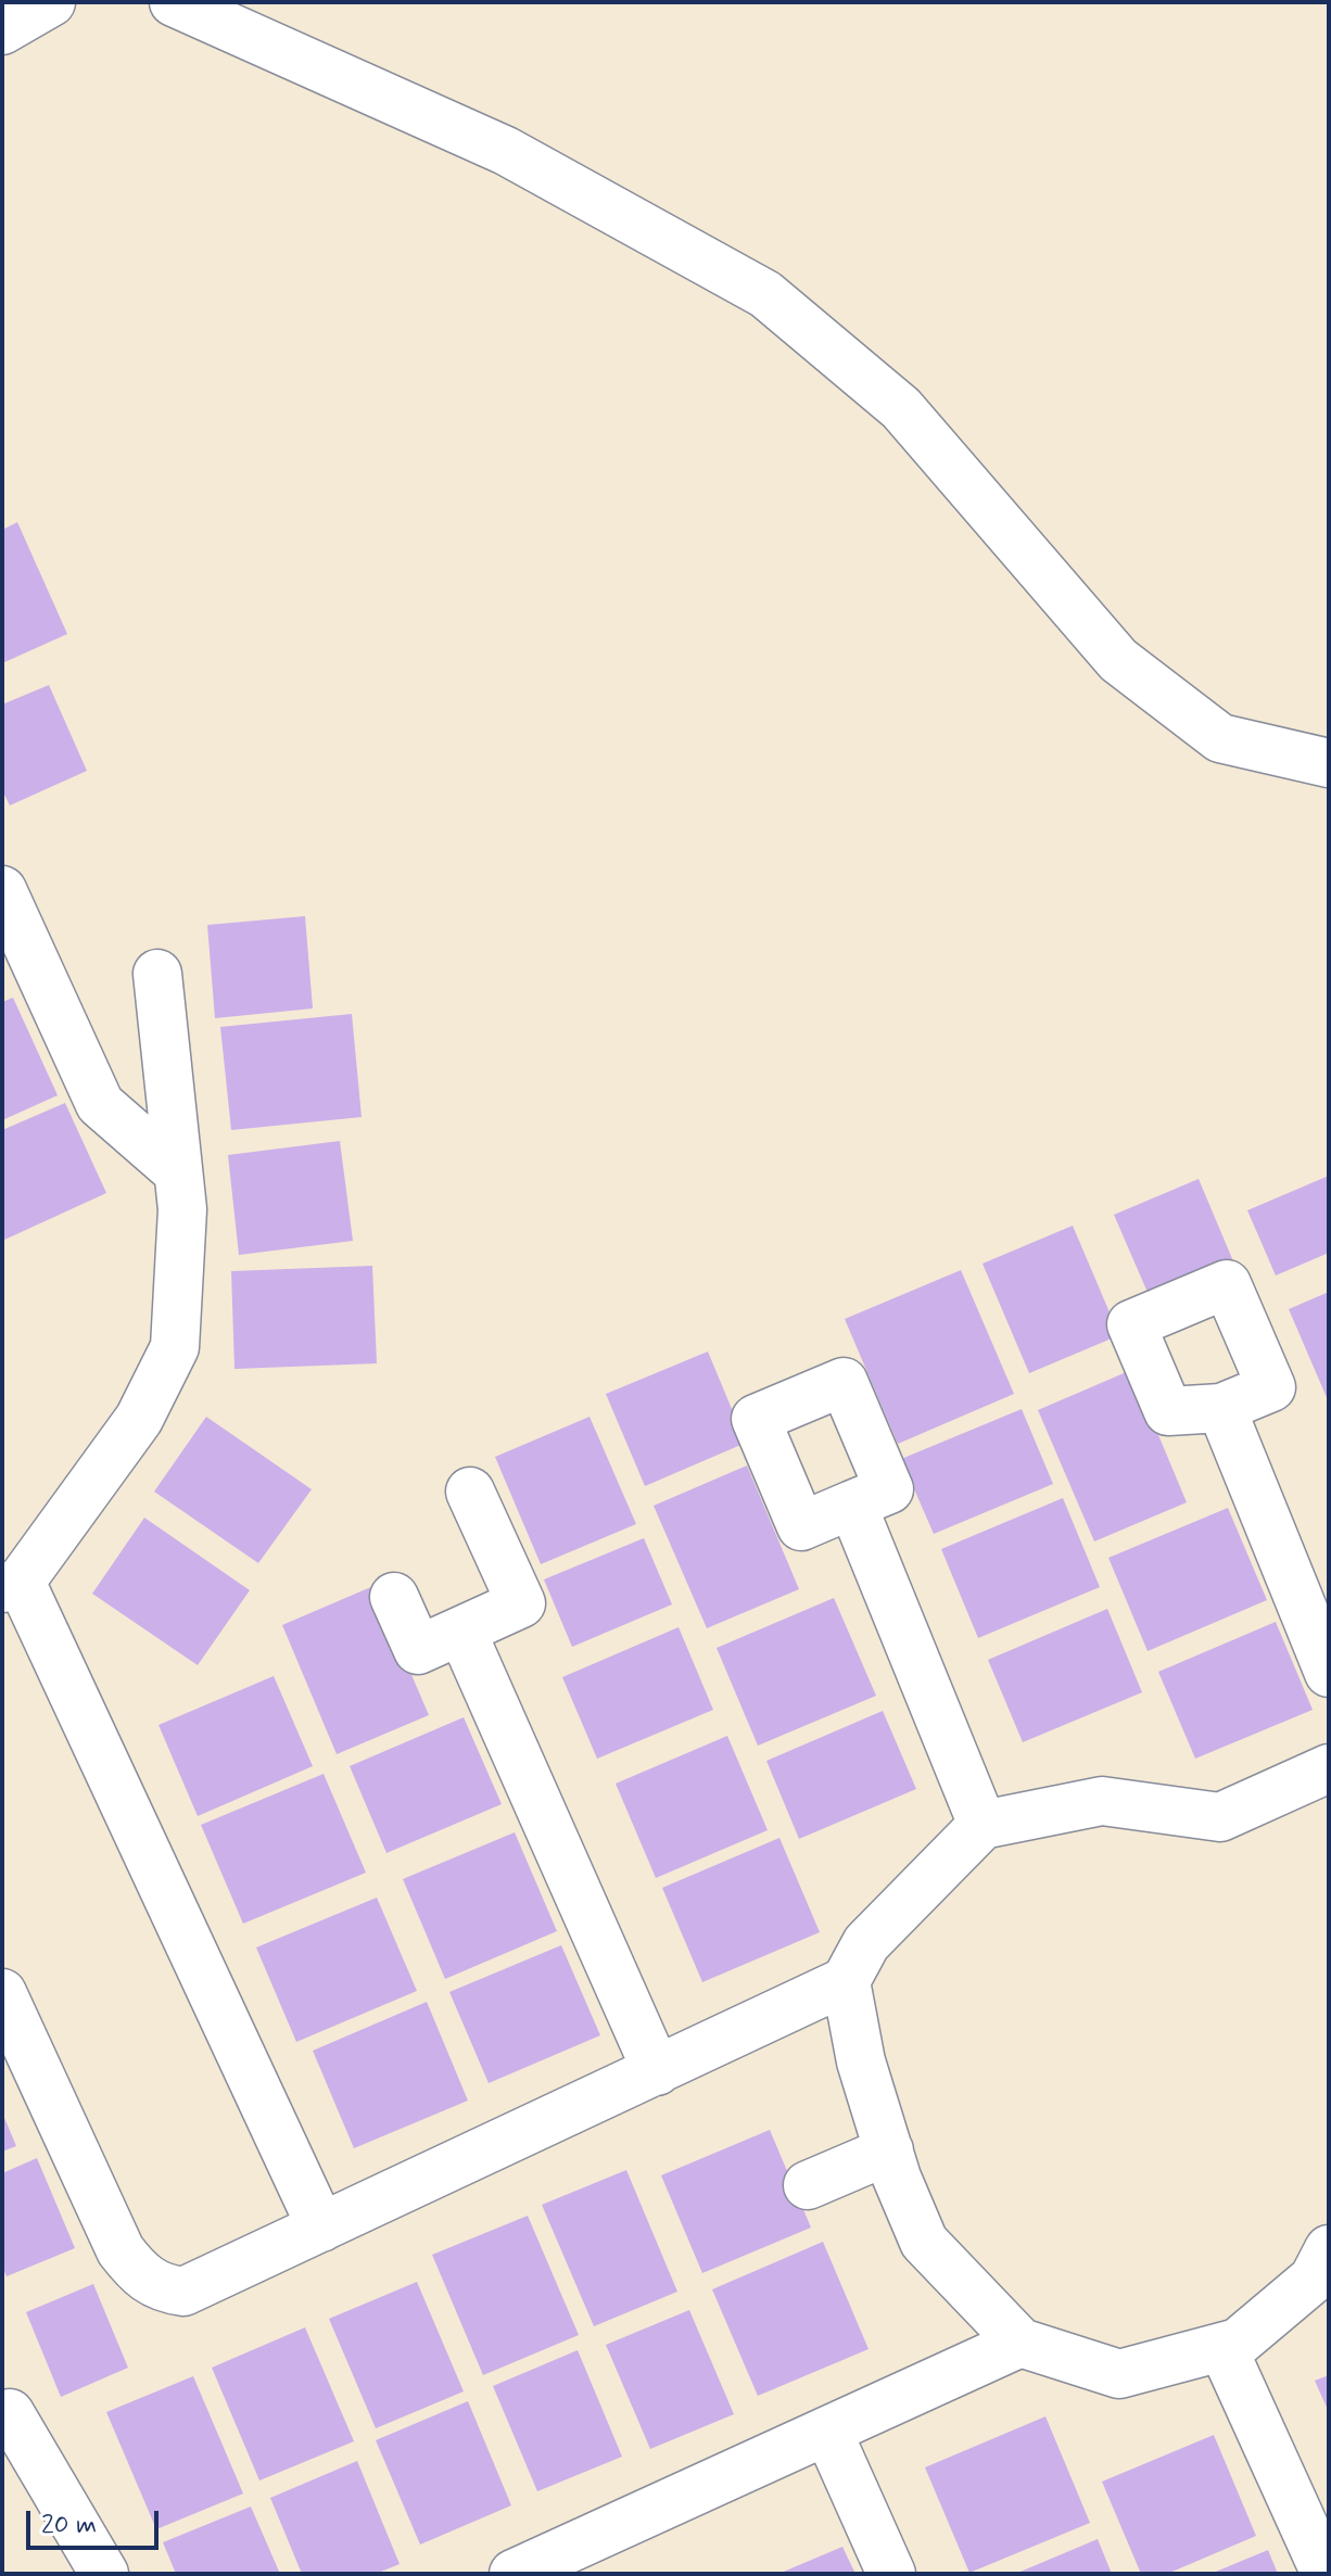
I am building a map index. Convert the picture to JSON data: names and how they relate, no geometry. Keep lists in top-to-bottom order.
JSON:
{
  "scale_bar": "20 m"
}
